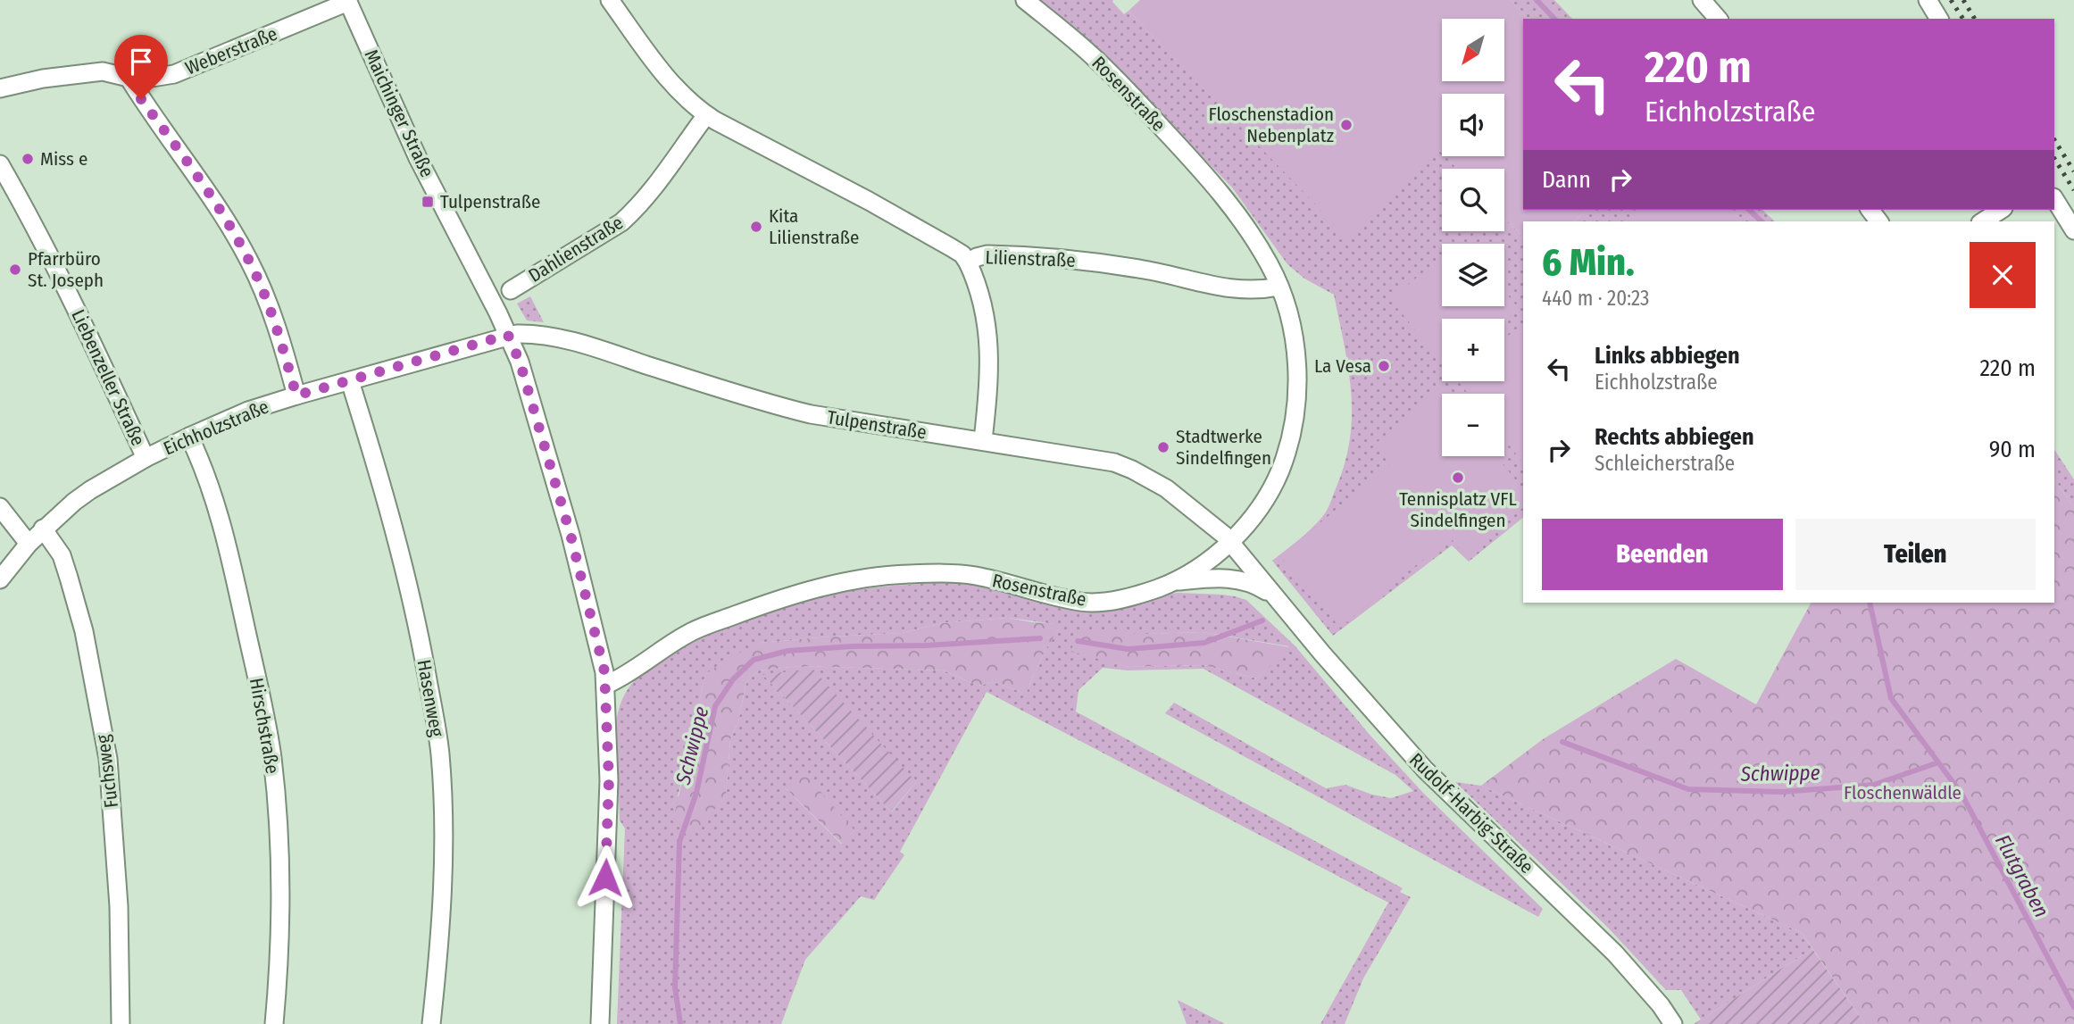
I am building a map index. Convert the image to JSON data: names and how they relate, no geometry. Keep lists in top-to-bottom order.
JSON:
{
  "streets": {
    "street": [
      "Weberstraße",
      "Rosenstraße",
      "Maichinger Straße",
      "Dahlienstraße",
      "Lilienstraße",
      "Liebenzeller Straße",
      "Tulpenstraße",
      "Eichholzstraße",
      "Hasenweg",
      "Hirschstraße",
      "Fuchsweg",
      "Rudolf-Harbig-Straße"
    ]
  },
  "crossings": [
    ["Weberstraße", "Maichinger Straße"],
    ["Rosenstraße", "Maichinger Straße"],
    ["Rosenstraße", "Lilienstraße"],
    ["Rosenstraße", "Tulpenstraße"],
    ["Rosenstraße", "Rudolf-Harbig-Straße"],
    ["Maichinger Straße", "Tulpenstraße"],
    ["Maichinger Straße", "Eichholzstraße"],
    ["Dahlienstraße", "Lilienstraße"],
    ["Liebenzeller Straße", "Eichholzstraße"],
    ["Tulpenstraße", "Eichholzstraße"],
    ["Tulpenstraße", "Rudolf-Harbig-Straße"],
    ["Eichholzstraße", "Hasenweg"],
    ["Eichholzstraße", "Hirschstraße"],
    ["Eichholzstraße", "Fuchsweg"]
  ],
  "water": ["Schwippe", "Flutgraben"],
  "parks": ["Floschenwäldle"],
  "places": {
    "other": [
      "Floschenstadion Nebenplatz",
      "Miss e",
      "Kita Lilienstraße",
      "Pfarrbüro St. Joseph",
      "La Vesa",
      "Stadtwerke Sindelfingen",
      "Tennisplatz VFL Sindelfingen"
    ],
    "transit": ["Tulpenstraße"]
  },
  "north": "bottom left",
  "page": {
    "map_buttons": ["+", "−"],
    "turn": ["220 m", "Eichholzstraße"],
    "then": "Dann",
    "heading": ["6 Min.", "440 m · 20:23"],
    "list": [
      {
        "name": "Links abbiegen",
        "note": "Eichholzstraße",
        "value": "220 m"
      },
      {
        "name": "Rechts abbiegen",
        "note": "Schleicherstraße",
        "value": "90 m"
      }
    ],
    "buttons": ["Beenden", "Teilen"]
  }
}
